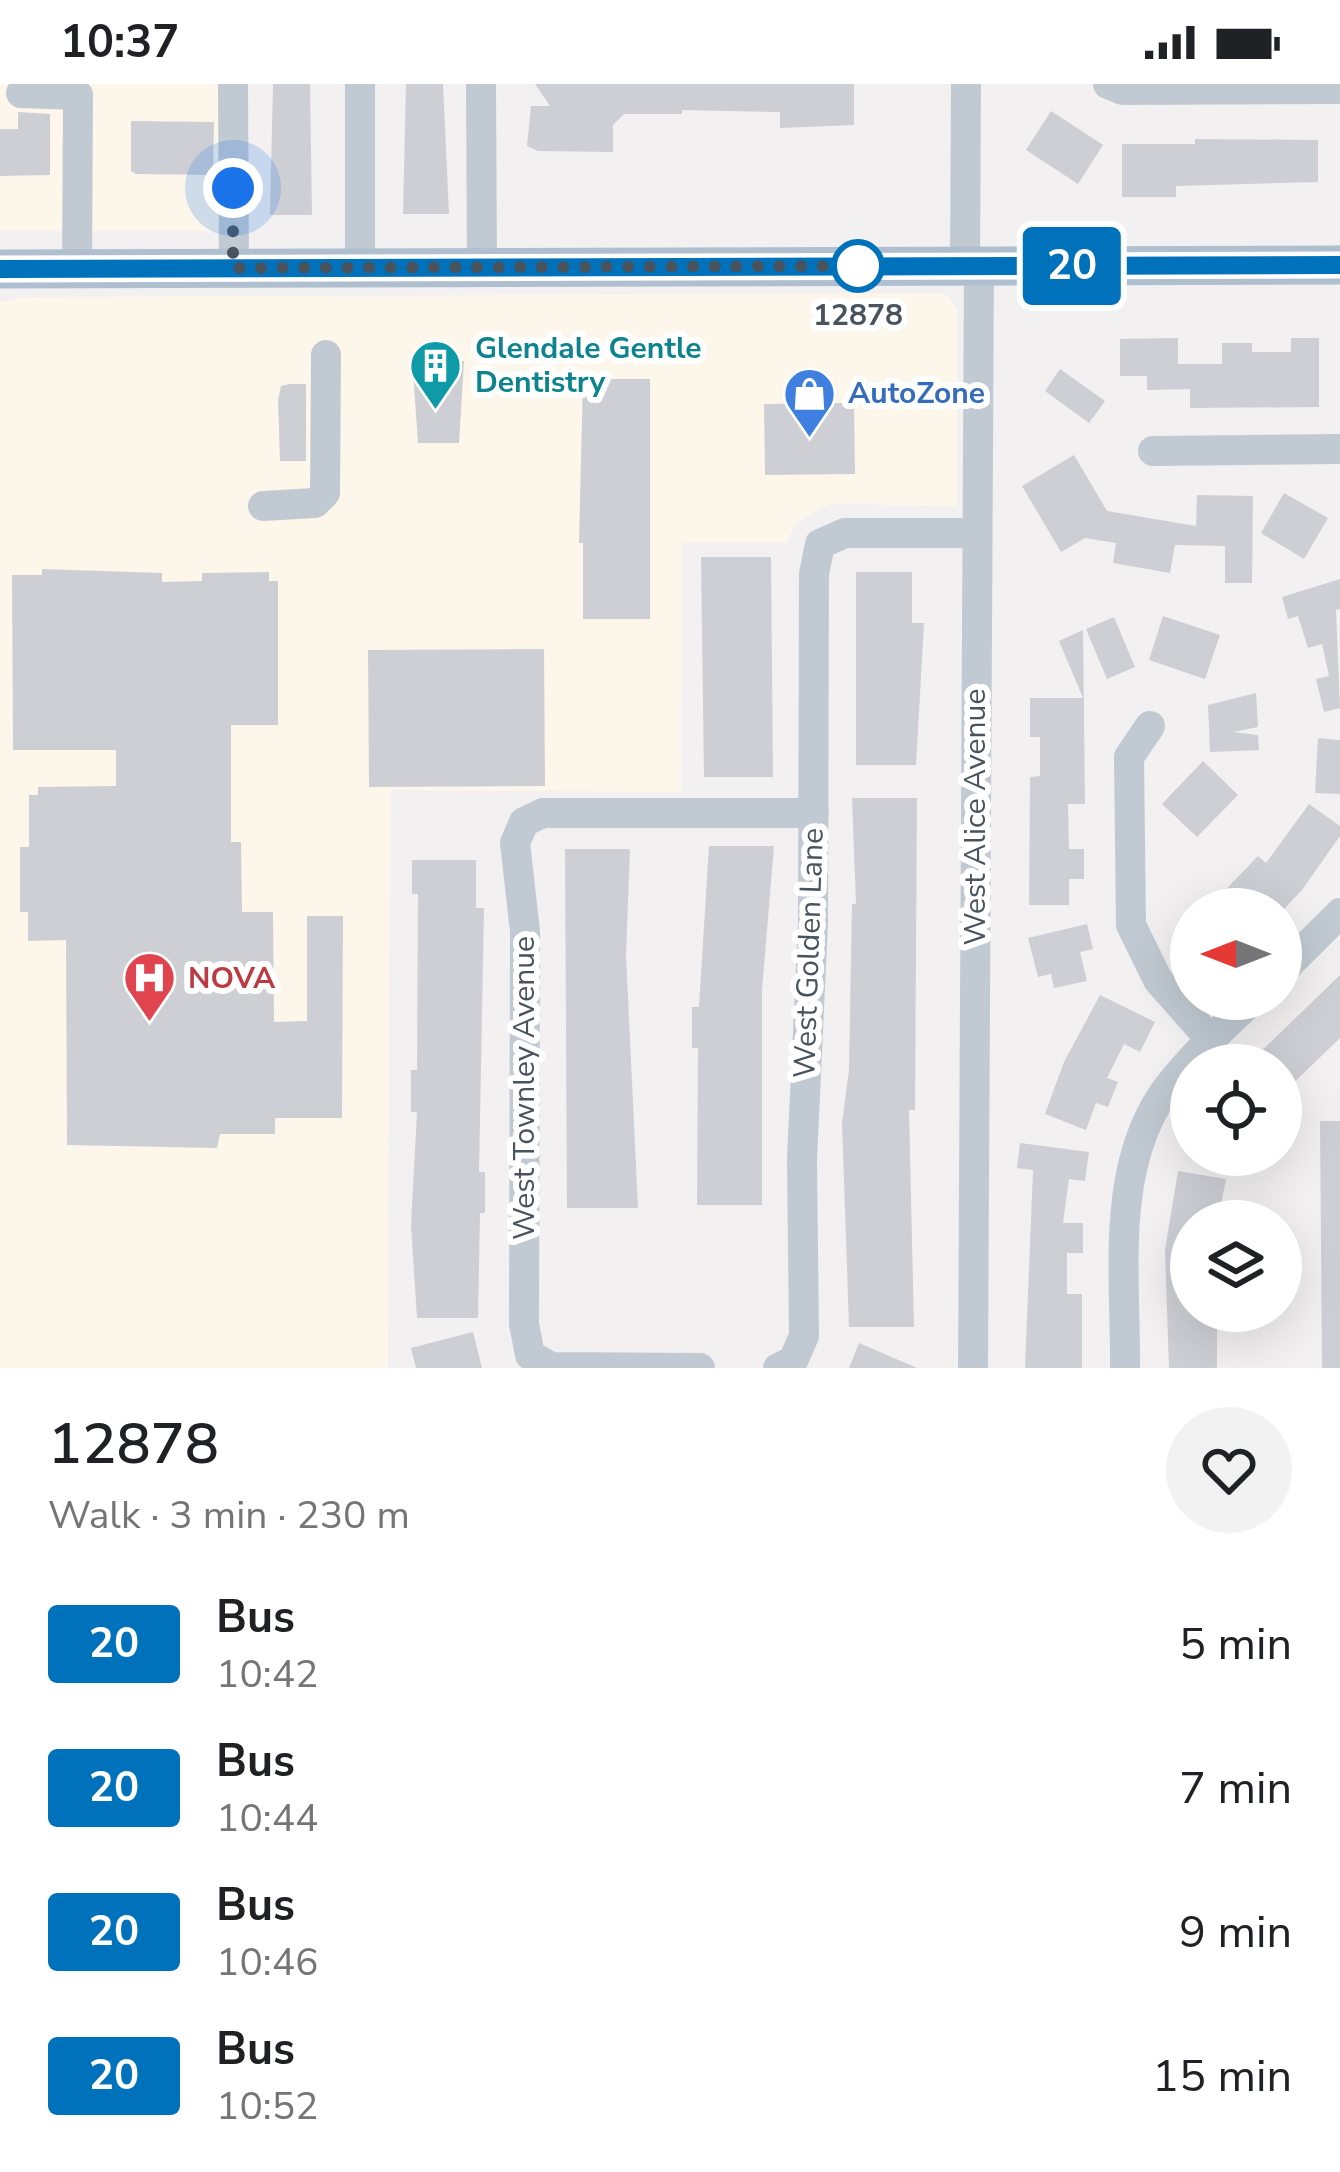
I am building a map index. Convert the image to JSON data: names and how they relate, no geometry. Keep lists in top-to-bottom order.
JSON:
{
  "streets": {
    "street": ["West Alice Avenue", "West Golden Lane", "West Townley Avenue"]
  },
  "crossings": [
    ["West Alice Avenue", "West Golden Lane"],
    ["West Golden Lane", "West Townley Avenue"]
  ],
  "places": {
    "other": ["12878"],
    "building": ["Glendale Gentle Dentistry"],
    "shop": ["AutoZone"],
    "hospital": ["NOVA"]
  },
  "lines": ["bus line 20"],
  "north": "left",
  "page": {
    "status": "10:37",
    "on_map": "20",
    "heading": ["12878", "Walk · 3 min · 230 m"],
    "list": [
      {
        "mark": "20",
        "name": "Bus",
        "note": "10:42",
        "value": "5 min"
      },
      {
        "mark": "20",
        "name": "Bus",
        "note": "10:44",
        "value": "7 min"
      },
      {
        "mark": "20",
        "name": "Bus",
        "note": "10:46",
        "value": "9 min"
      },
      {
        "mark": "20",
        "name": "Bus",
        "note": "10:52",
        "value": "15 min"
      }
    ]
  }
}
